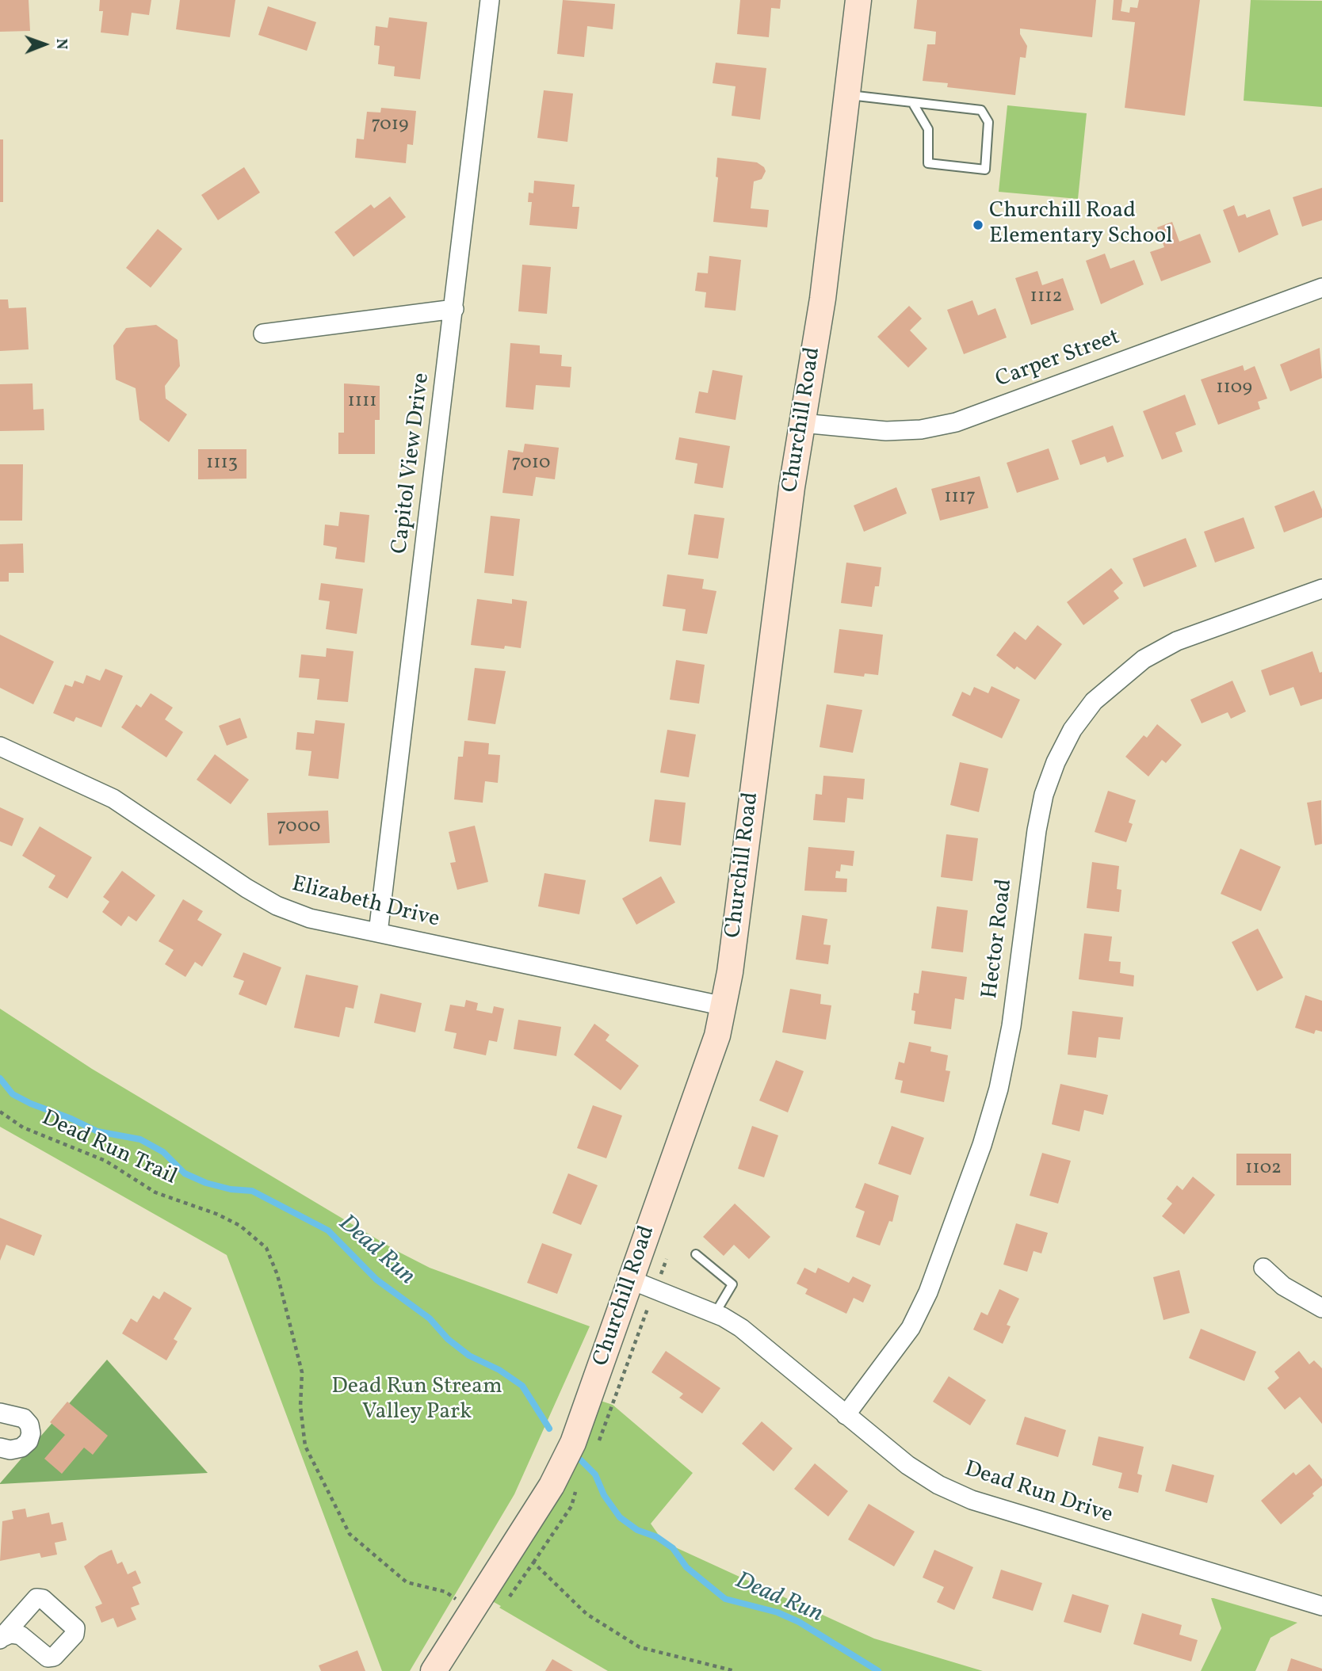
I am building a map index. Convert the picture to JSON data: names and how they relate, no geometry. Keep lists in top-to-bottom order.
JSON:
{
  "streets": {
    "street": [
      "Carper Street",
      "Churchill Road",
      "Capitol View Drive",
      "Elizabeth Drive",
      "Hector Road",
      "Dead Run Drive"
    ],
    "path": ["Dead Run Trail"]
  },
  "crossings": [
    ["Carper Street", "Churchill Road"],
    ["Churchill Road", "Elizabeth Drive"],
    ["Churchill Road", "Dead Run Trail"],
    ["Churchill Road", "Dead Run Drive"],
    ["Capitol View Drive", "Elizabeth Drive"],
    ["Hector Road", "Dead Run Drive"]
  ],
  "water": ["Dead Run"],
  "parks": ["Dead Run Stream Valley Park"],
  "places": ["Churchill Road Elementary School"],
  "house_numbers": [
    "7019",
    "1112",
    "1109",
    "1111",
    "1113",
    "7010",
    "1117",
    "7000",
    "1102"
  ],
  "north": "right"
}
